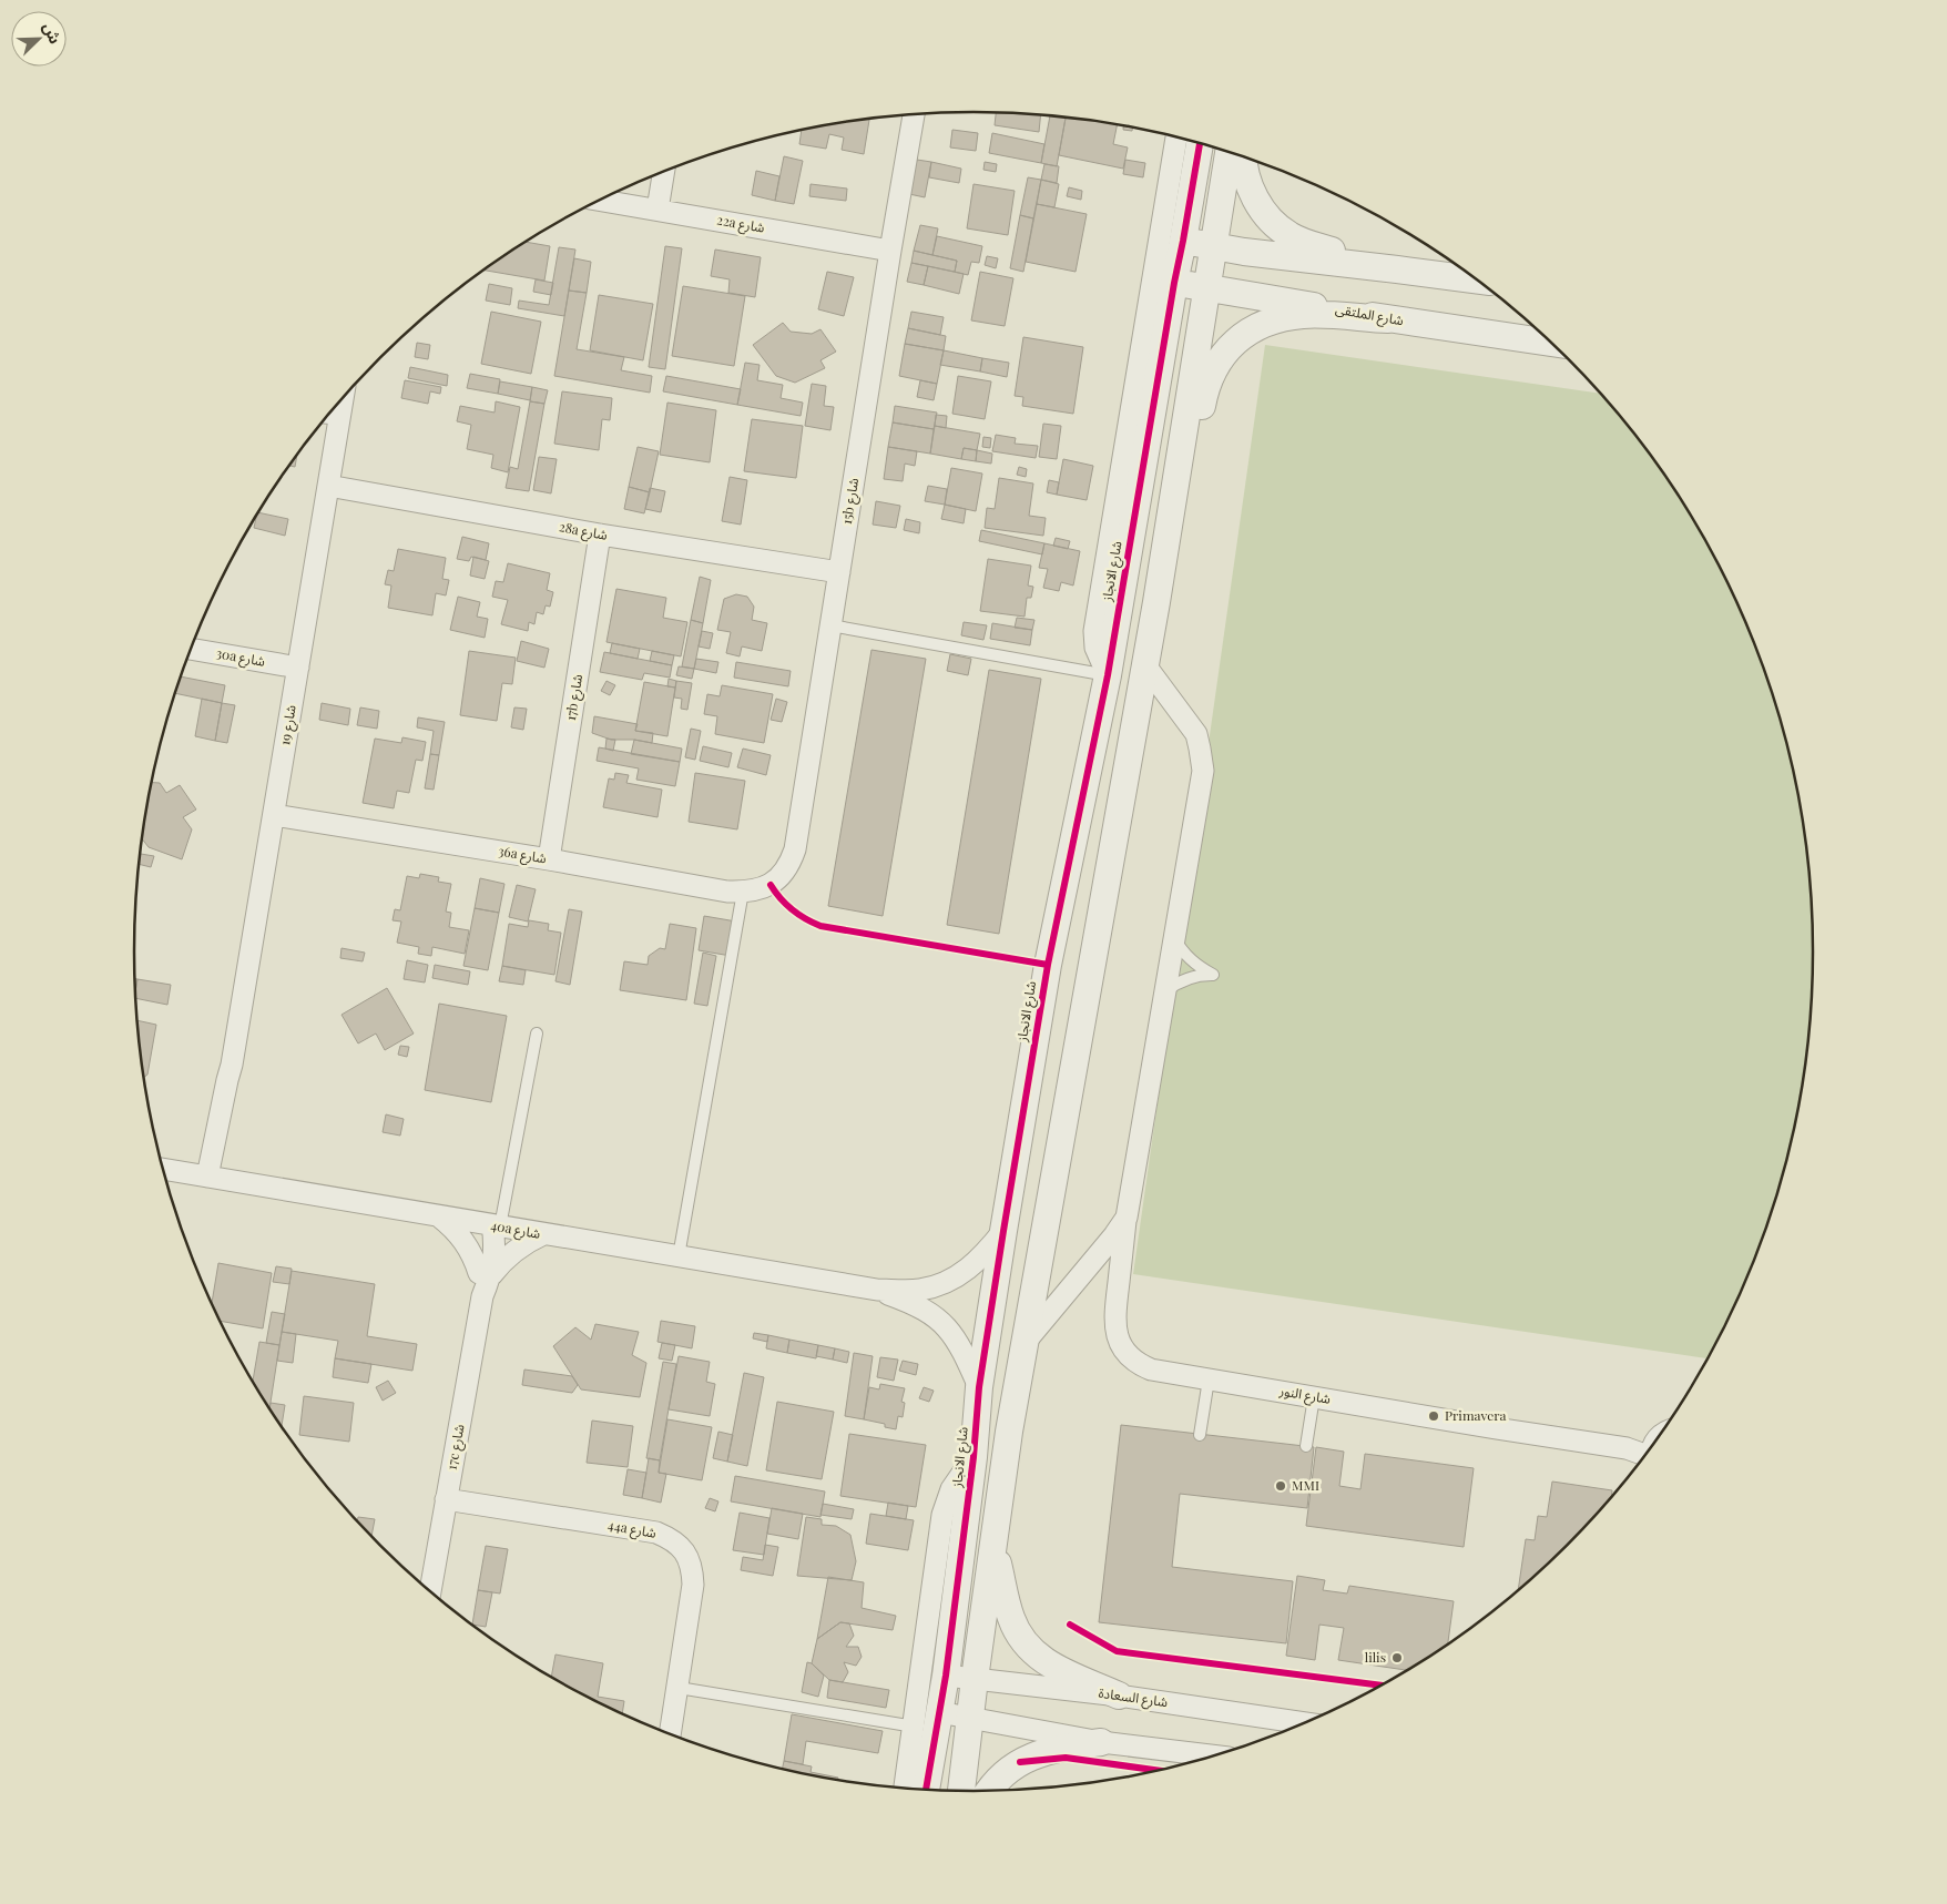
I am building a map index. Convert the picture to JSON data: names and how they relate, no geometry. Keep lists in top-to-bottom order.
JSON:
{
  "streets": {
    "street": [
      "22a شارع",
      "شارع الملتقى",
      "15b شارع",
      "28a شارع",
      "شارع الانجاز",
      "30a شارع",
      "17b شارع",
      "شارع 19",
      "36a شارع",
      "40a شارع",
      "شارع النور",
      "17c شارع",
      "44a شارع",
      "شارع السعادة"
    ]
  },
  "crossings": [
    ["22a شارع", "15b شارع"],
    ["شارع الملتقى", "شارع الانجاز"],
    ["15b شارع", "28a شارع"],
    ["15b شارع", "36a شارع"],
    ["28a شارع", "17b شارع"],
    ["28a شارع", "شارع 19"],
    ["شارع الانجاز", "40a شارع"],
    ["شارع الانجاز", "شارع السعادة"],
    ["30a شارع", "شارع 19"],
    ["17b شارع", "36a شارع"],
    ["شارع 19", "36a شارع"],
    ["شارع 19", "40a شارع"],
    ["40a شارع", "17c شارع"],
    ["17c شارع", "44a شارع"]
  ],
  "places": ["Primavera", "MMI", "lilis"],
  "north": "top right"
}
